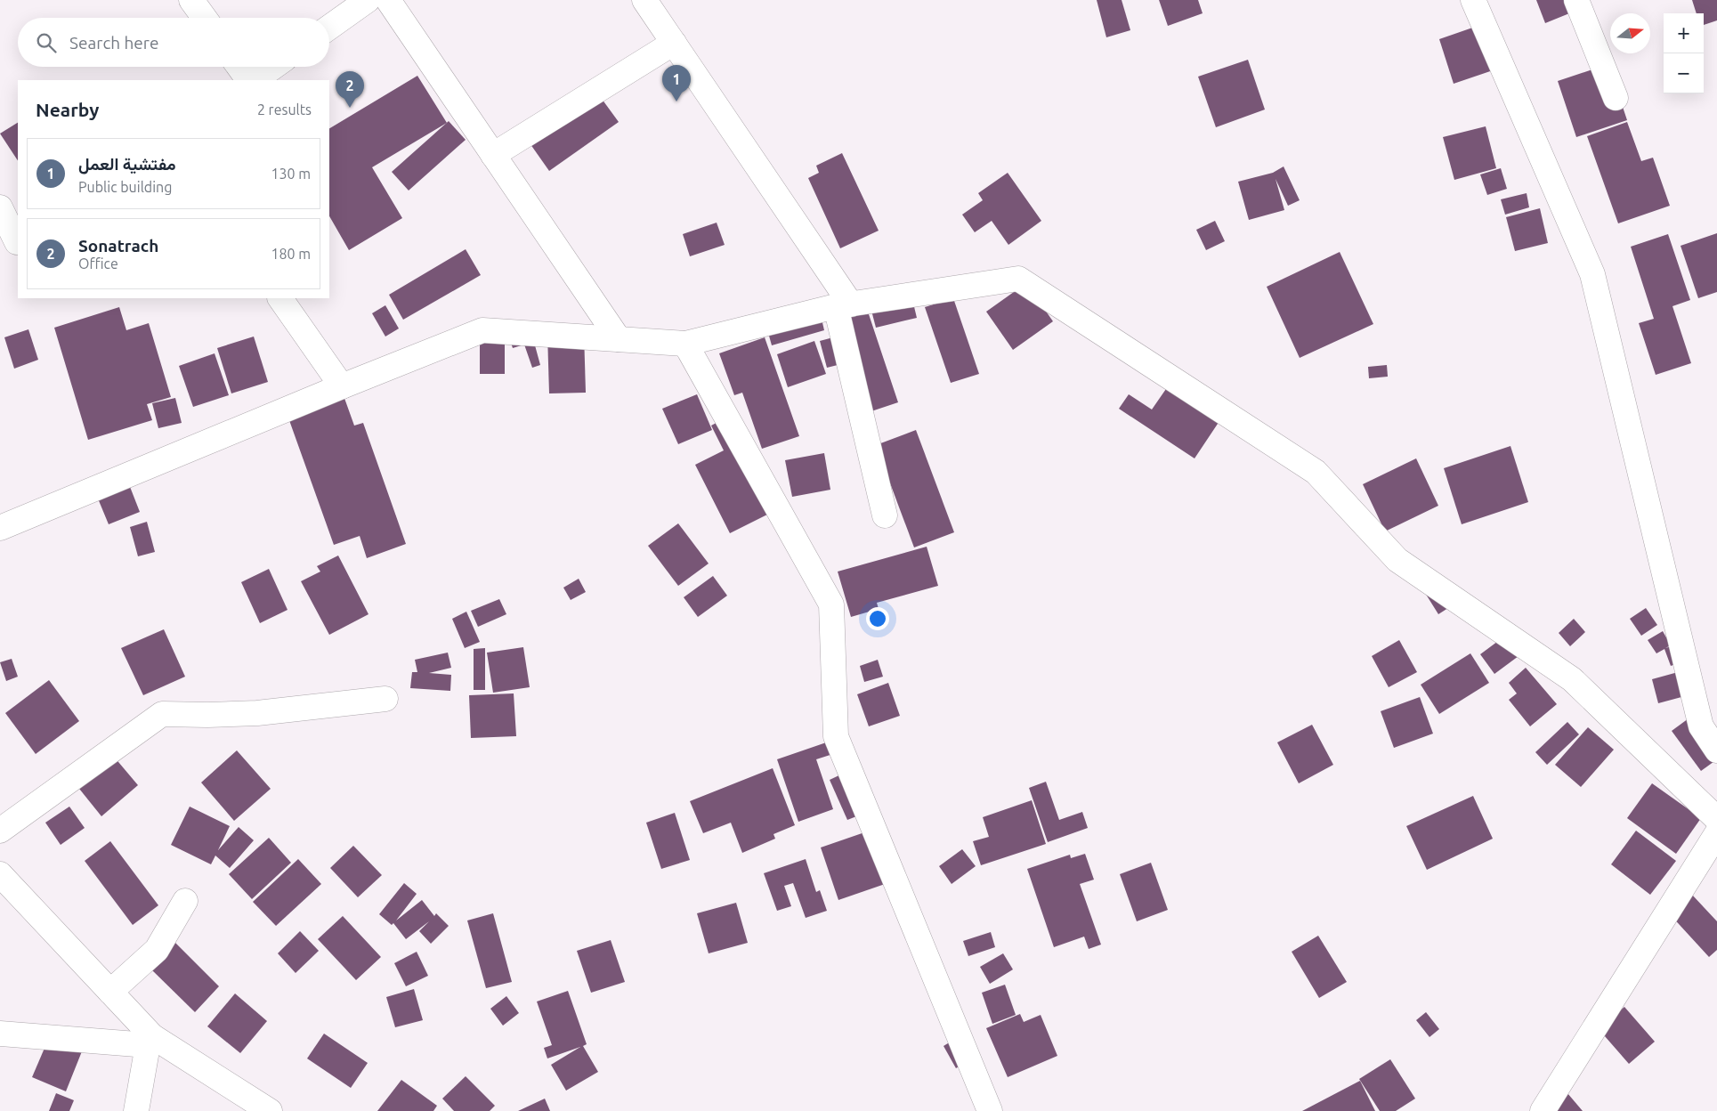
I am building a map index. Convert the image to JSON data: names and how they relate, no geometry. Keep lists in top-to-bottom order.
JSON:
{
  "north": "right",
  "page": {
    "map_buttons": ["+", "−"],
    "search": "Search here",
    "pins": ["1", "2"],
    "heading": ["Nearby", "2 results"],
    "list": [
      {
        "mark": "1",
        "name": "مفتشية العمل",
        "note": "Public building",
        "value": "130 m"
      },
      {
        "mark": "2",
        "name": "Sonatrach",
        "note": "Office",
        "value": "180 m"
      }
    ]
  }
}
